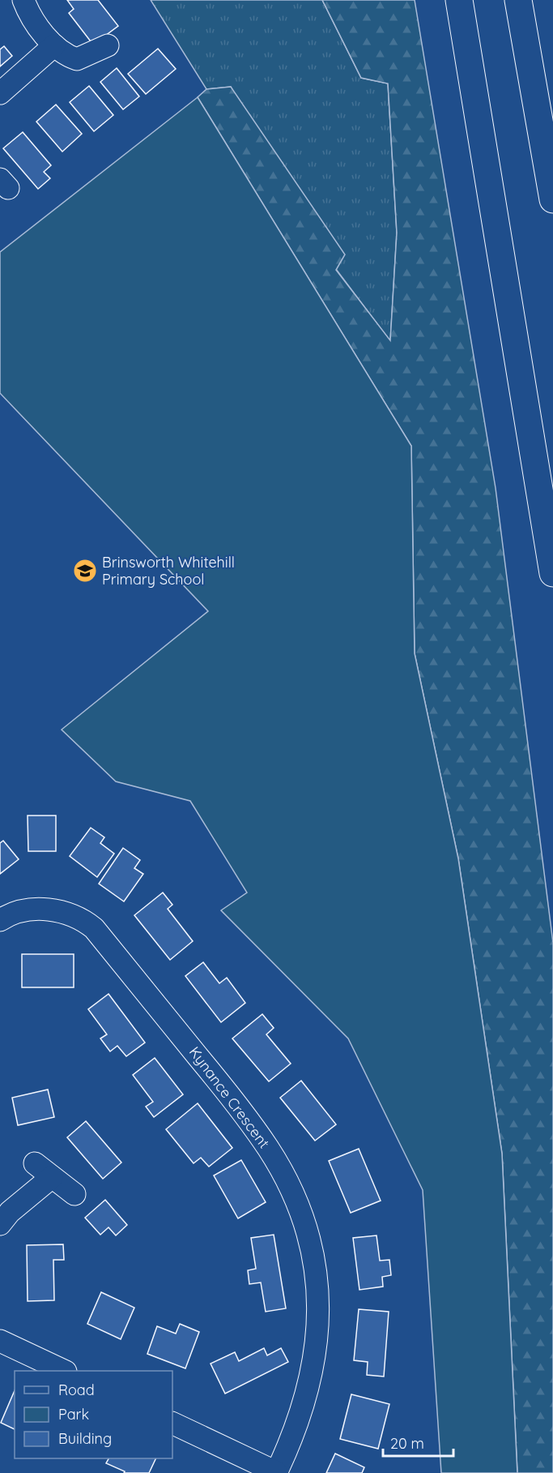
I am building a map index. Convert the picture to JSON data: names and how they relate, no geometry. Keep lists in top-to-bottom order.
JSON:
{
  "streets": {
    "street": ["Kynance Crescent"]
  },
  "places": {
    "school or university": ["Brinsworth Whitehill Primary School"]
  },
  "legend": ["Road", "Park", "Building"],
  "scale_bar": "20 m"
}
